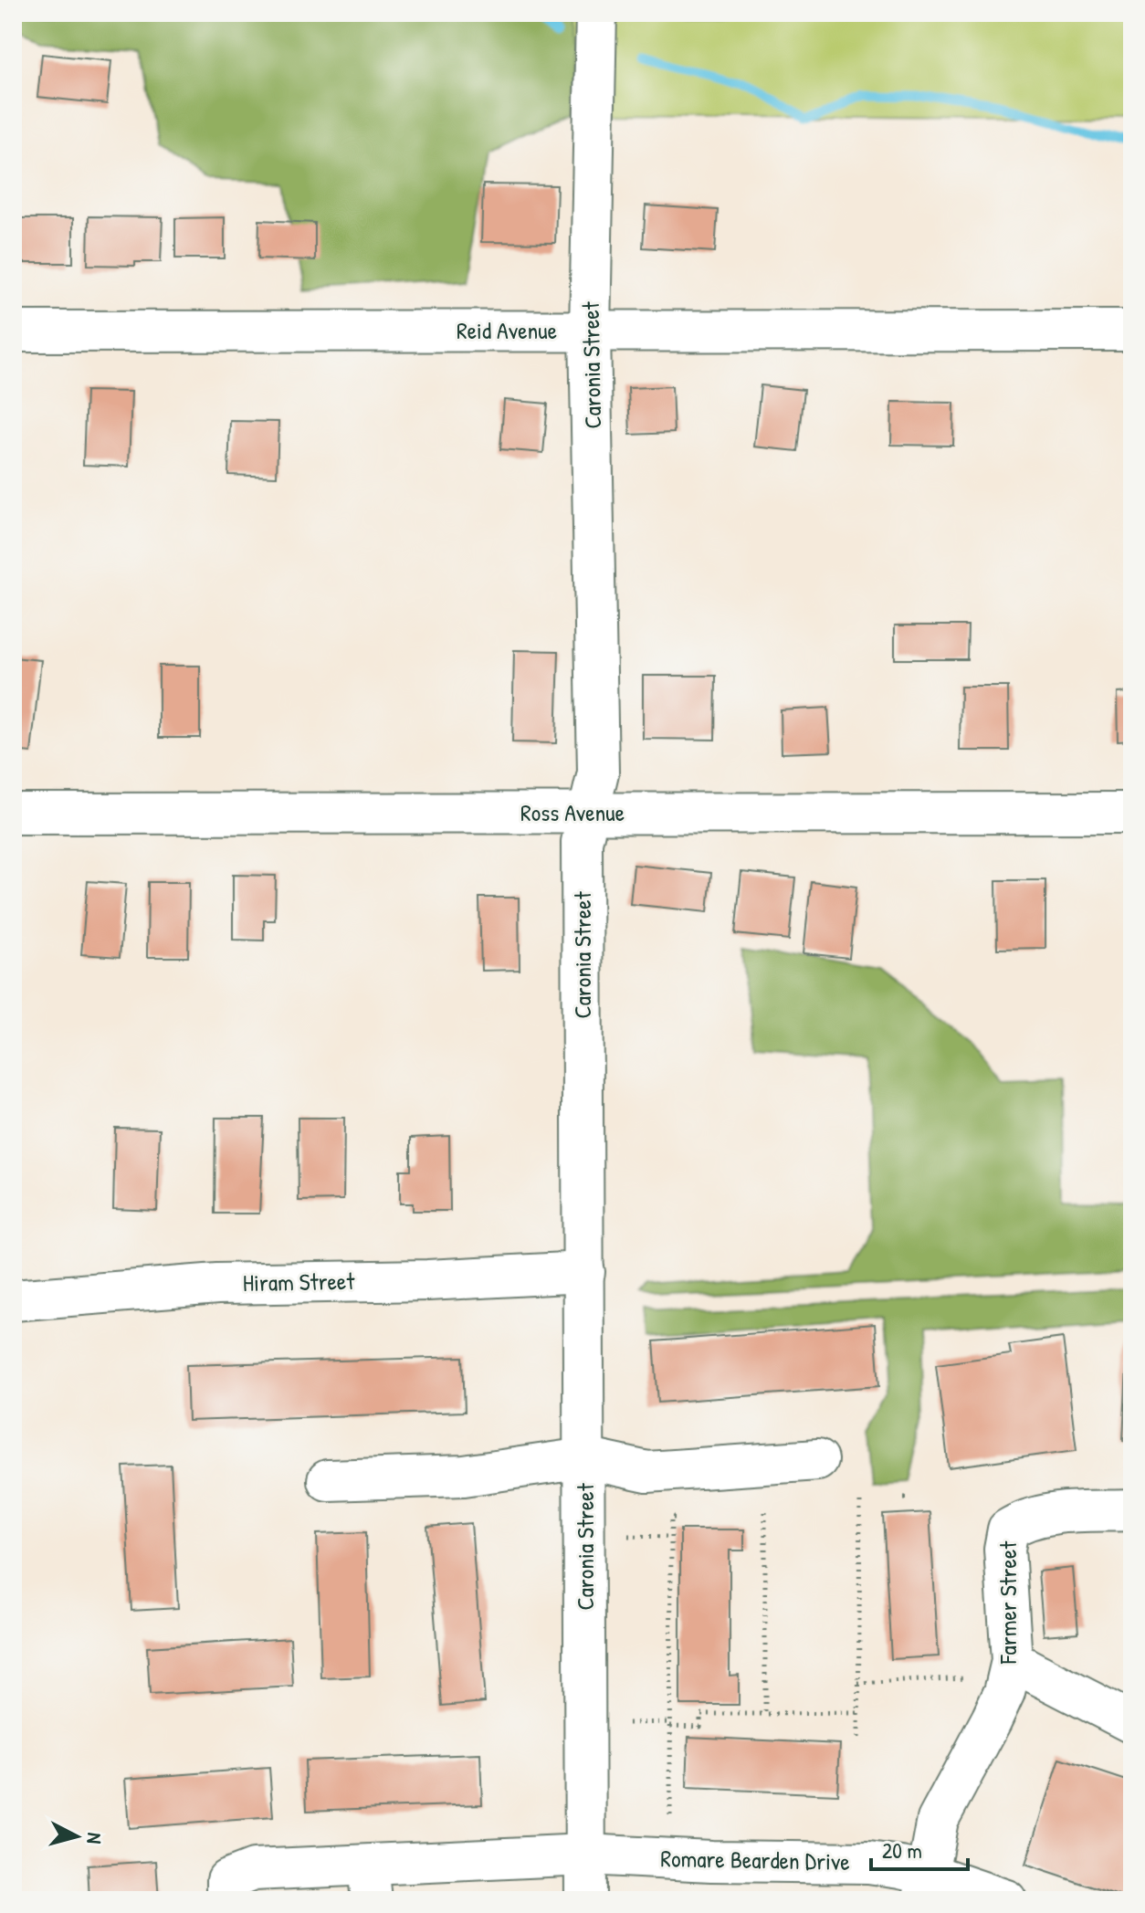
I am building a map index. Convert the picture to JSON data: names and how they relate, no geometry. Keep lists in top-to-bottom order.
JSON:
{
  "streets": {
    "street": [
      "Reid Avenue",
      "Caronia Street",
      "Ross Avenue",
      "Hiram Street",
      "Farmer Street",
      "Romare Bearden Drive"
    ]
  },
  "crossings": [
    ["Reid Avenue", "Caronia Street"],
    ["Caronia Street", "Ross Avenue"],
    ["Caronia Street", "Hiram Street"],
    ["Caronia Street", "Romare Bearden Drive"],
    ["Farmer Street", "Romare Bearden Drive"]
  ],
  "scale_bar": "20 m",
  "north": "right"
}
